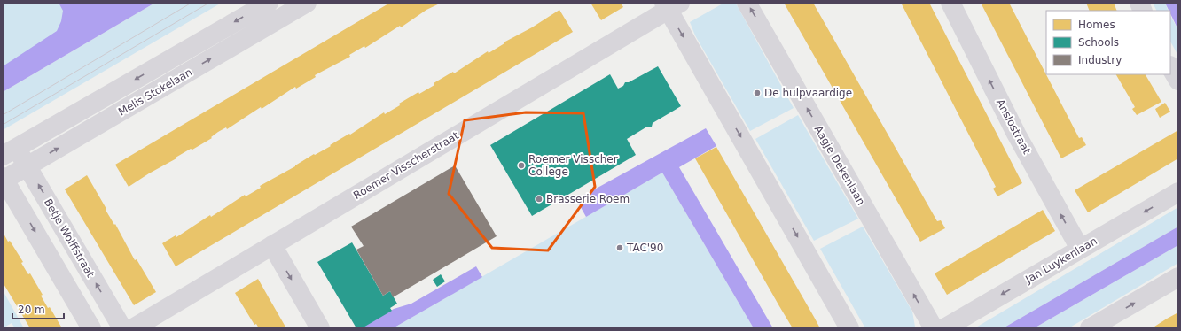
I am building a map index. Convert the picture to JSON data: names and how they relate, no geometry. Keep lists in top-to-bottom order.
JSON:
{
  "streets": {
    "street": [
      "Melis Stokelaan",
      "Anslostraat",
      "Roemer Visscherstraat",
      "Aagje Dekenlaan",
      "Betje Wolffstraat",
      "Jan Luykenlaan"
    ]
  },
  "crossings": [
    ["Melis Stokelaan", "Betje Wolffstraat"],
    ["Anslostraat", "Jan Luykenlaan"]
  ],
  "one_way": ["Anslostraat"],
  "places": [
    "De hulpvaardige",
    "Roemer Visscher College",
    "Brasserie Roem",
    "TAC'90"
  ],
  "legend": ["Homes", "Schools", "Industry"],
  "scale_bar": "20 m"
}
